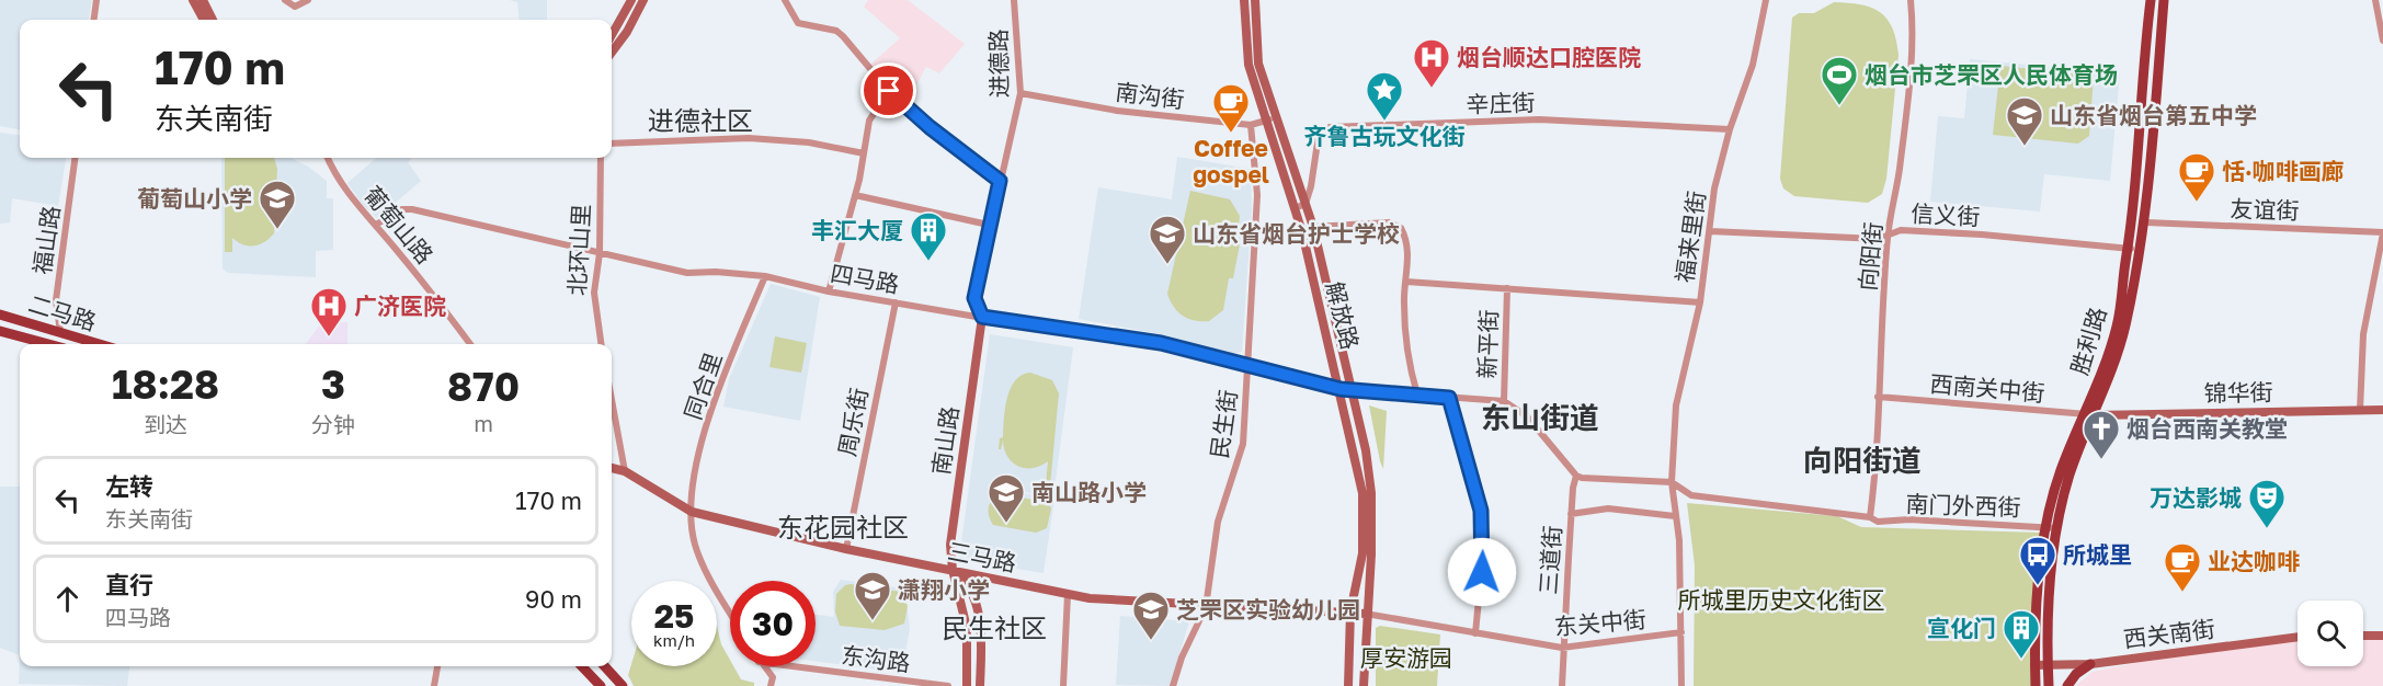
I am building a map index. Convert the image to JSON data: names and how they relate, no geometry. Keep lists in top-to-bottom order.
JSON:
{
  "streets": {
    "main road": ["二马路", "胜利路"],
    "street": [
      "进德路",
      "南沟街",
      "辛庄街",
      "友谊街",
      "信义街",
      "葡萄山路",
      "福来里街",
      "福山路",
      "北环山里",
      "向阳街",
      "四马路",
      "解放路",
      "新平街",
      "同合里",
      "西南关中街",
      "锦华街",
      "周乐街",
      "民生街",
      "南山路",
      "南门外西街",
      "三马路",
      "三道街",
      "东关中街",
      "西关南街",
      "东沟路"
    ]
  },
  "crossings": [
    ["进德路", "南沟街"],
    ["进德路", "四马路"],
    ["进德路", "南山路"],
    ["南沟街", "解放路"],
    ["南沟街", "民生街"],
    ["辛庄街", "福来里街"],
    ["辛庄街", "解放路"],
    ["友谊街", "胜利路"],
    ["信义街", "福来里街"],
    ["信义街", "向阳街"],
    ["信义街", "胜利路"],
    ["葡萄山路", "四马路"],
    ["福来里街", "南门外西街"],
    ["福来里街", "东关中街"],
    ["福山路", "二马路"],
    ["北环山里", "四马路"],
    ["向阳街", "西南关中街"],
    ["向阳街", "南门外西街"],
    ["四马路", "解放路"],
    ["四马路", "新平街"],
    ["四马路", "同合里"],
    ["四马路", "周乐街"],
    ["四马路", "民生街"],
    ["四马路", "南山路"],
    ["解放路", "三马路"],
    ["解放路", "东关中街"],
    ["胜利路", "西南关中街"],
    ["胜利路", "锦华街"],
    ["胜利路", "南门外西街"],
    ["胜利路", "西关南街"],
    ["同合里", "三马路"],
    ["西南关中街", "锦华街"],
    ["周乐街", "三马路"],
    ["民生街", "三马路"],
    ["南山路", "三马路"],
    ["三马路", "东关中街"],
    ["三道街", "东关中街"]
  ],
  "districts": [
    "进德社区",
    "东山街道",
    "向阳街道",
    "东花园社区",
    "民生社区"
  ],
  "parks": ["所城里历史文化街区", "厚安游园"],
  "places": {
    "hospital": ["烟台顺达口腔医院", "广济医院"],
    "sports": ["烟台市芝罘区人民体育场"],
    "place": ["齐鲁古玩文化街"],
    "cafe": ["Coffee gospel", "恬·咖啡画廊", "业达咖啡"],
    "school or university": [
      "山东省烟台第五中学",
      "葡萄山小学",
      "山东省烟台护士学校",
      "南山路小学",
      "潇翔小学",
      "芝罘区实验幼儿园"
    ],
    "building": ["丰汇大厦", "宣化门"],
    "church": ["烟台西南关教堂"],
    "theatre": ["万达影城"],
    "bus stop": ["所城里"]
  },
  "page": {
    "turn": ["170 m", "东关南街"],
    "eta": [
      "18:28",
      "到达",
      "3",
      "分钟",
      "870",
      "m"
    ],
    "list": [
      {
        "name": "左转",
        "note": "东关南街",
        "value": "170 m"
      },
      {
        "name": "直行",
        "note": "四马路",
        "value": "90 m"
      }
    ],
    "speed": "25 km/h",
    "limit": "30"
  }
}
